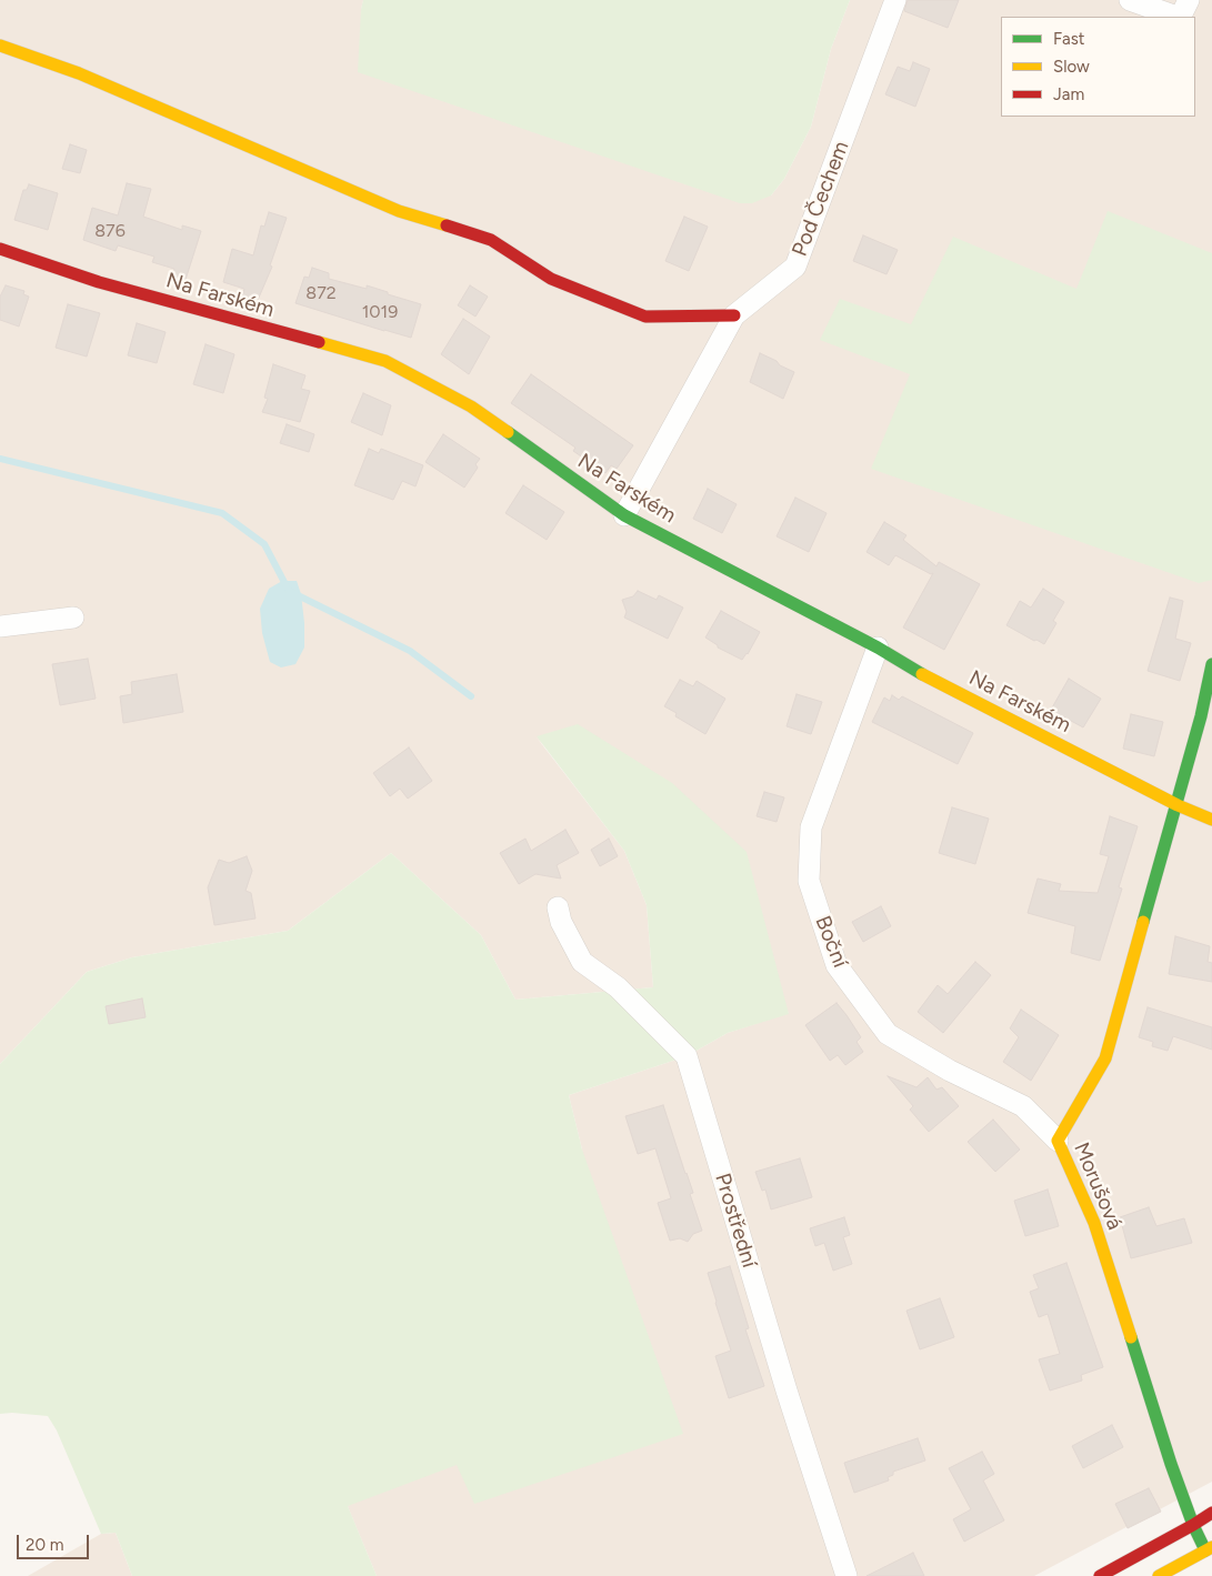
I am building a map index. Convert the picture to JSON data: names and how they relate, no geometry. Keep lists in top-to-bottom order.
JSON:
{
  "streets": {
    "street": [
      "Pod Čechem",
      "Na Farském",
      "Boční",
      "Morušová",
      "Prostřední"
    ]
  },
  "crossings": [
    ["Pod Čechem", "Na Farském"],
    ["Na Farském", "Boční"],
    ["Na Farském", "Morušová"],
    ["Boční", "Morušová"]
  ],
  "house_numbers": ["876", "872", "1019"],
  "legend": ["Fast", "Slow", "Jam"],
  "scale_bar": "20 m"
}
